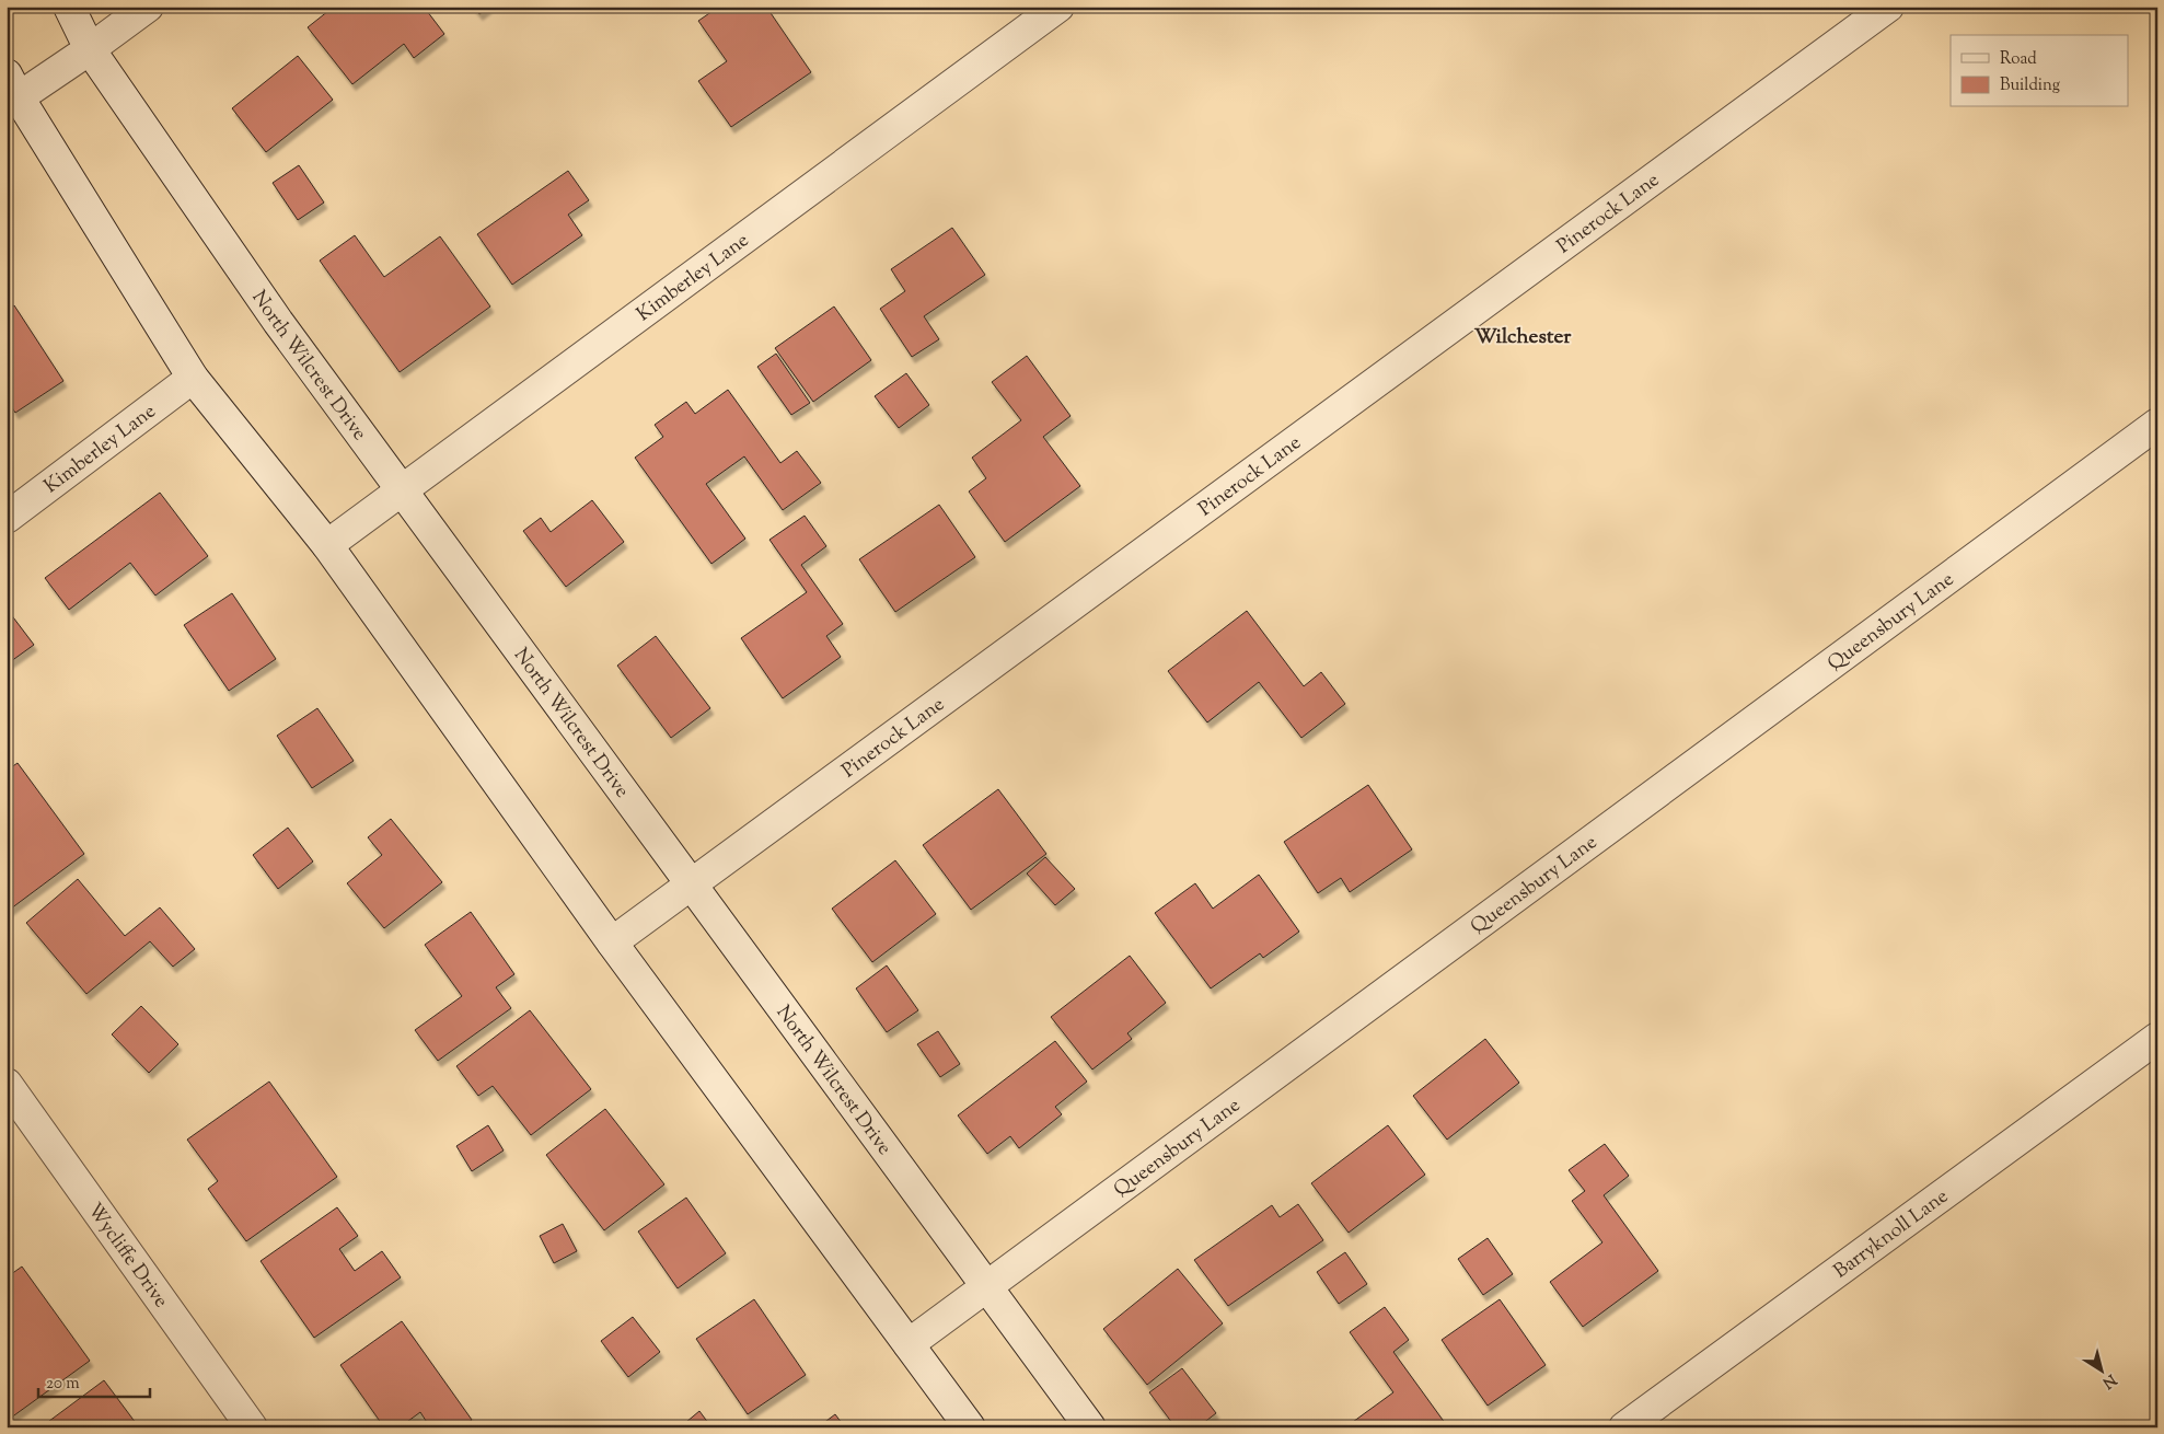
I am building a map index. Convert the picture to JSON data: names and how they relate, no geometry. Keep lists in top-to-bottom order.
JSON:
{
  "streets": {
    "street": [
      "Pinerock Lane",
      "Kimberley Lane",
      "North Wilcrest Drive",
      "Queensbury Lane",
      "Barryknoll Lane",
      "Wycliffe Drive"
    ]
  },
  "crossings": [
    ["Pinerock Lane", "North Wilcrest Drive"],
    ["Kimberley Lane", "North Wilcrest Drive"],
    ["North Wilcrest Drive", "Queensbury Lane"]
  ],
  "districts": ["Wilchester"],
  "legend": ["Road", "Building"],
  "scale_bar": "20 m",
  "north": "bottom right"
}
